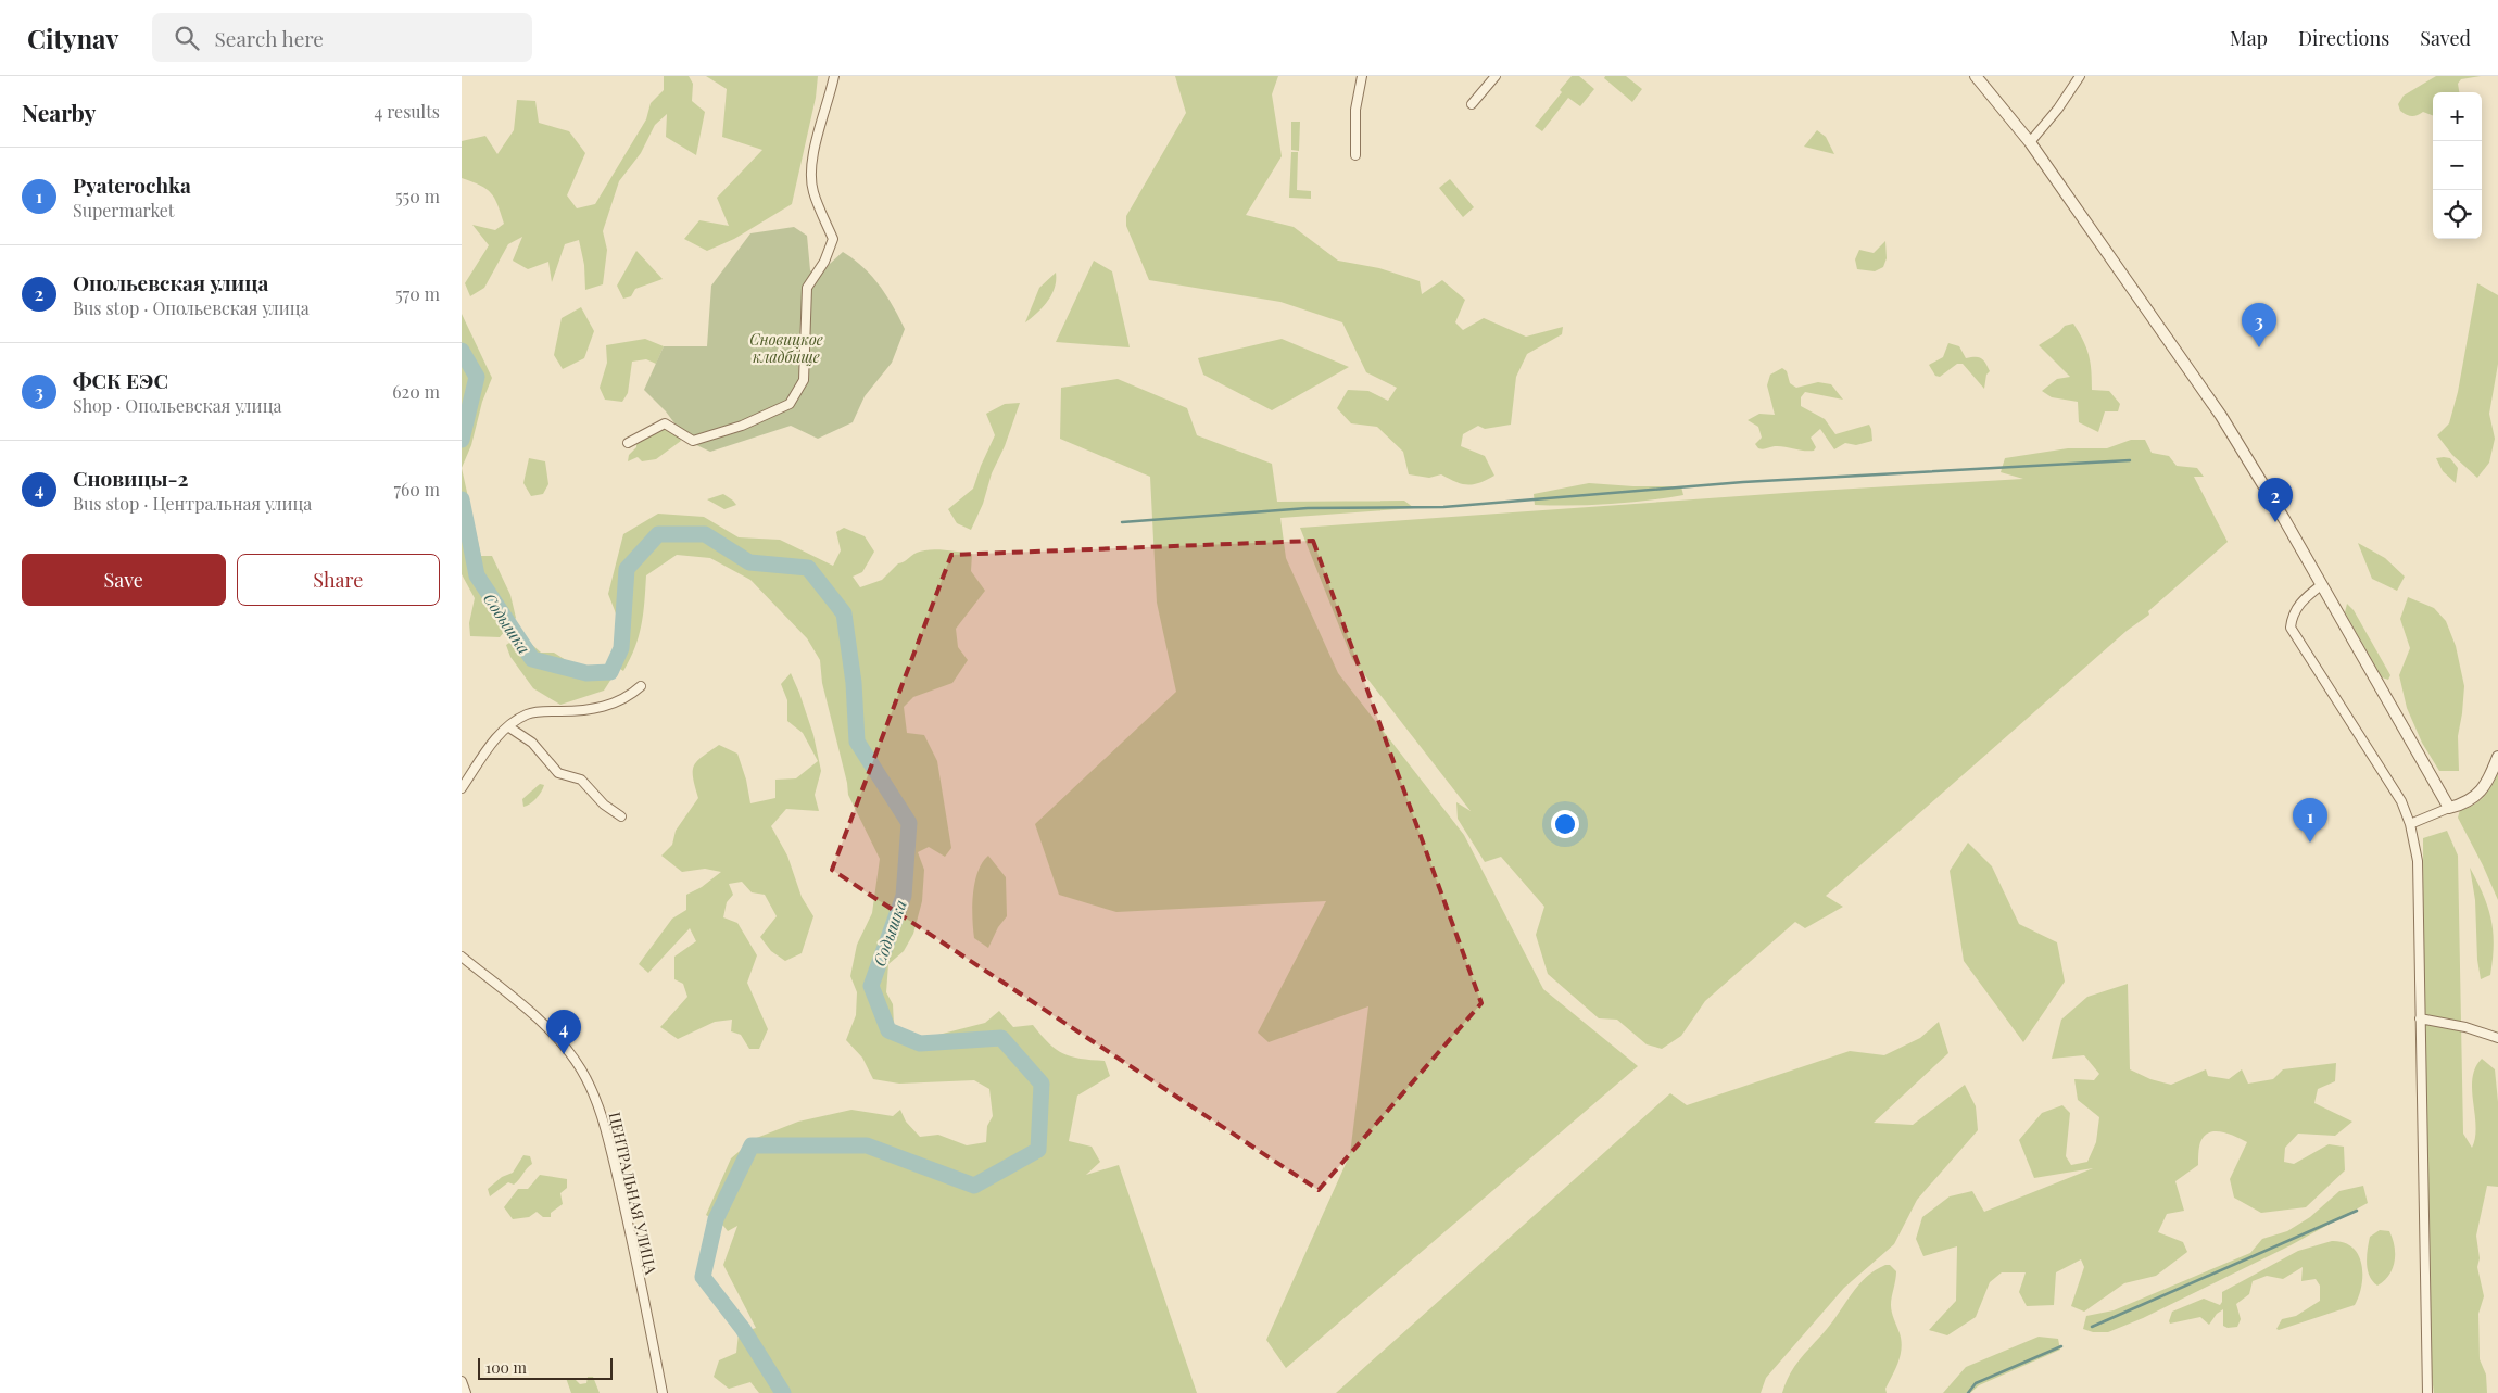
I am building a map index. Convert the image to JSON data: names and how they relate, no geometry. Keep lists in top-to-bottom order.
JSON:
{
  "streets": {
    "street": ["ЦЕНТРАЛЬНАЯ УЛИЦА"]
  },
  "water": ["Содышка"],
  "parks": ["Сновицкое кладбище"],
  "scale_bar": "100 m",
  "page": {
    "header": "Citynav",
    "search": "Search here",
    "nav": ["Map", "Directions", "Saved"],
    "heading": ["Nearby", "4 results"],
    "map_buttons": ["+", "−"],
    "list": [
      {
        "mark": "1",
        "name": "Pyaterochka",
        "note": "Supermarket",
        "value": "550 m"
      },
      {
        "mark": "2",
        "name": "Опольевская улица",
        "note": "Bus stop · Опольевская улица",
        "value": "570 m"
      },
      {
        "mark": "3",
        "name": "ФСК ЕЭС",
        "note": "Shop · Опольевская улица",
        "value": "620 m"
      },
      {
        "mark": "4",
        "name": "Сновицы-2",
        "note": "Bus stop · Центральная улица",
        "value": "760 m"
      }
    ],
    "pins": [
      "3",
      "2",
      "1",
      "4"
    ],
    "buttons": ["Save", "Share"],
    "scale": "100 m"
  }
}
